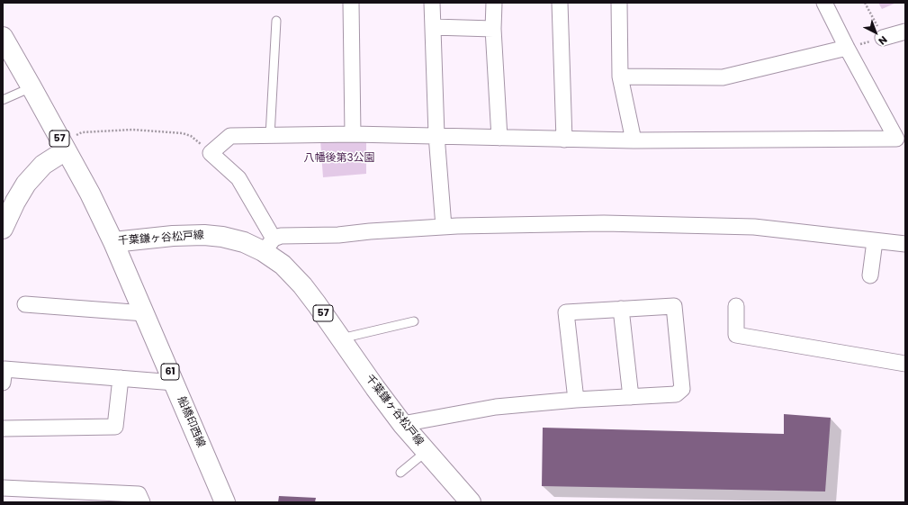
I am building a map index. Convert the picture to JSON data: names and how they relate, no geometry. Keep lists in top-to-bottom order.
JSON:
{
  "streets": {
    "main road": [
      "57",
      "千葉鎌ヶ谷松戸線",
      "61",
      "船橋印西線"
    ]
  },
  "crossings": [
    ["千葉鎌ヶ谷松戸線", "船橋印西線"]
  ],
  "parks": ["八幡後第3公園"],
  "north": "bottom right"
}
